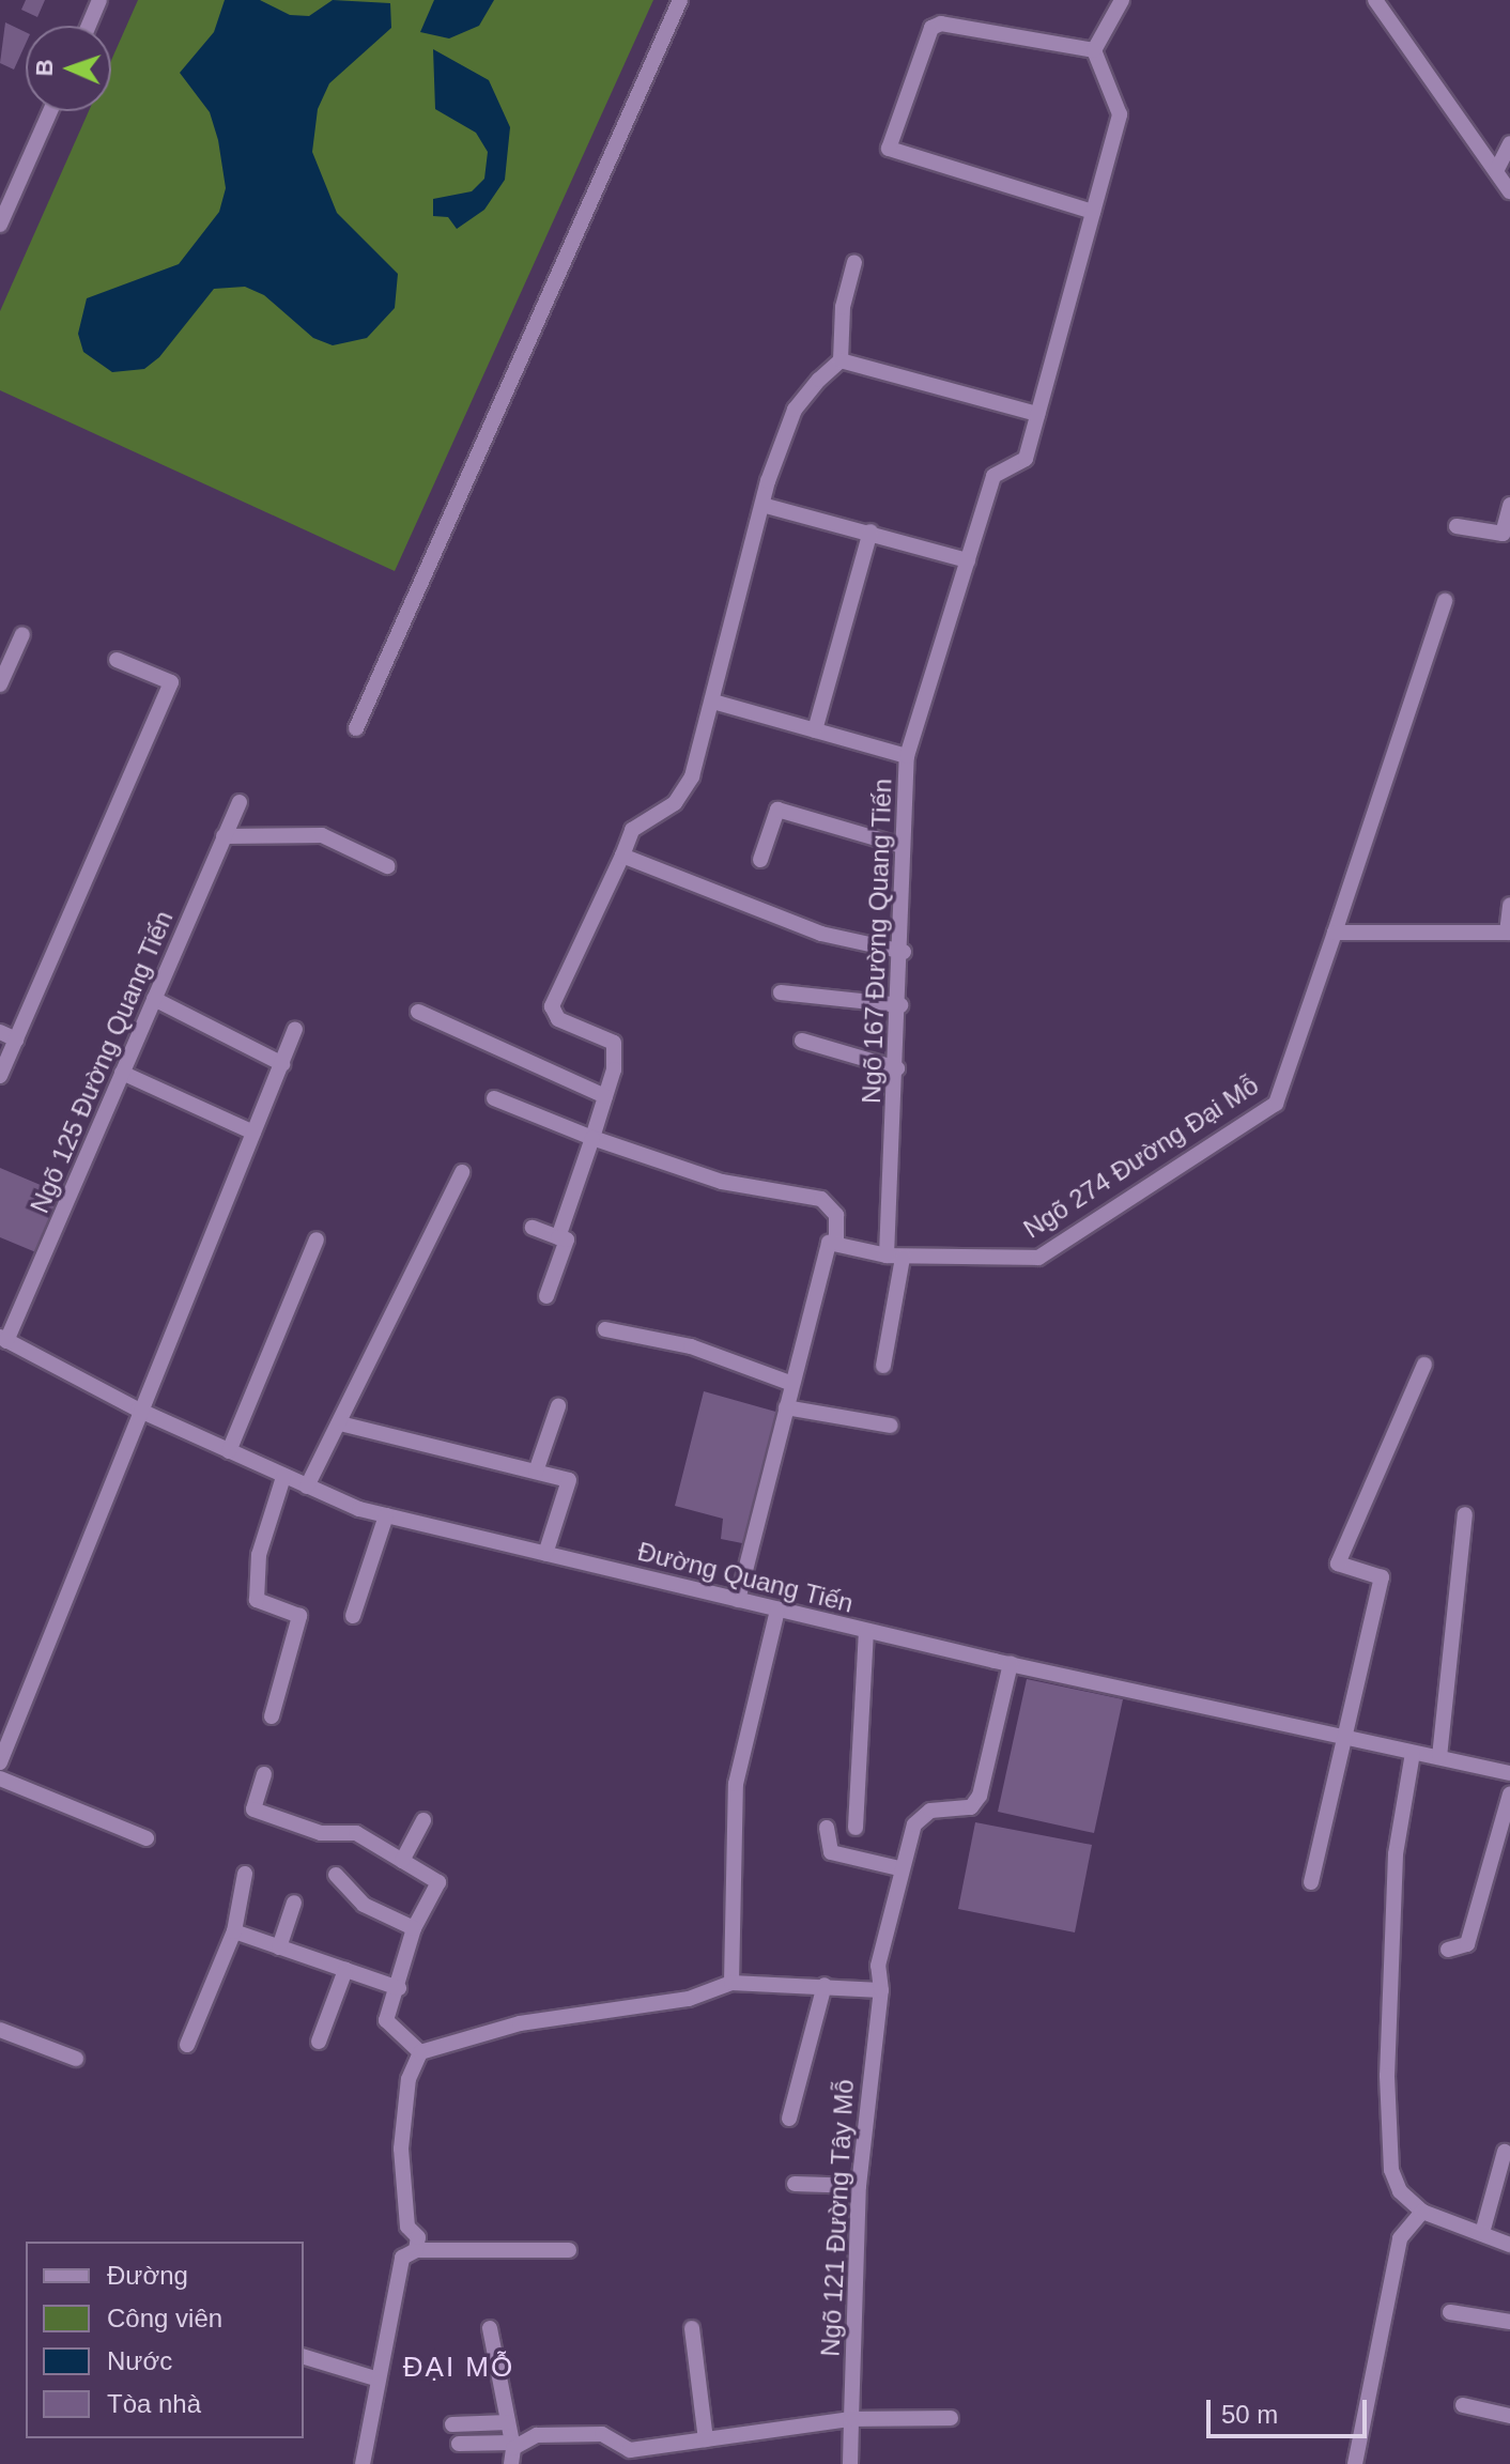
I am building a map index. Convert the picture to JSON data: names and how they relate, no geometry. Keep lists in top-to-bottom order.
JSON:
{
  "streets": {
    "street": [
      "Ngõ 167 Đường Quang Tiến",
      "Ngõ 125 Đường Quang Tiến",
      "Ngõ 274 Đường Đại Mỗ",
      "Đường Quang Tiến",
      "Ngõ 121 Đường Tây Mỗ"
    ]
  },
  "crossings": [
    ["Ngõ 167 Đường Quang Tiến", "Ngõ 274 Đường Đại Mỗ"],
    ["Ngõ 125 Đường Quang Tiến", "Đường Quang Tiến"],
    ["Đường Quang Tiến", "Ngõ 121 Đường Tây Mỗ"]
  ],
  "districts": ["ĐẠI MỖ"],
  "legend": [
    "Đường",
    "Công viên",
    "Nước",
    "Tòa nhà"
  ],
  "scale_bar": "50 m",
  "north": "left"
}
